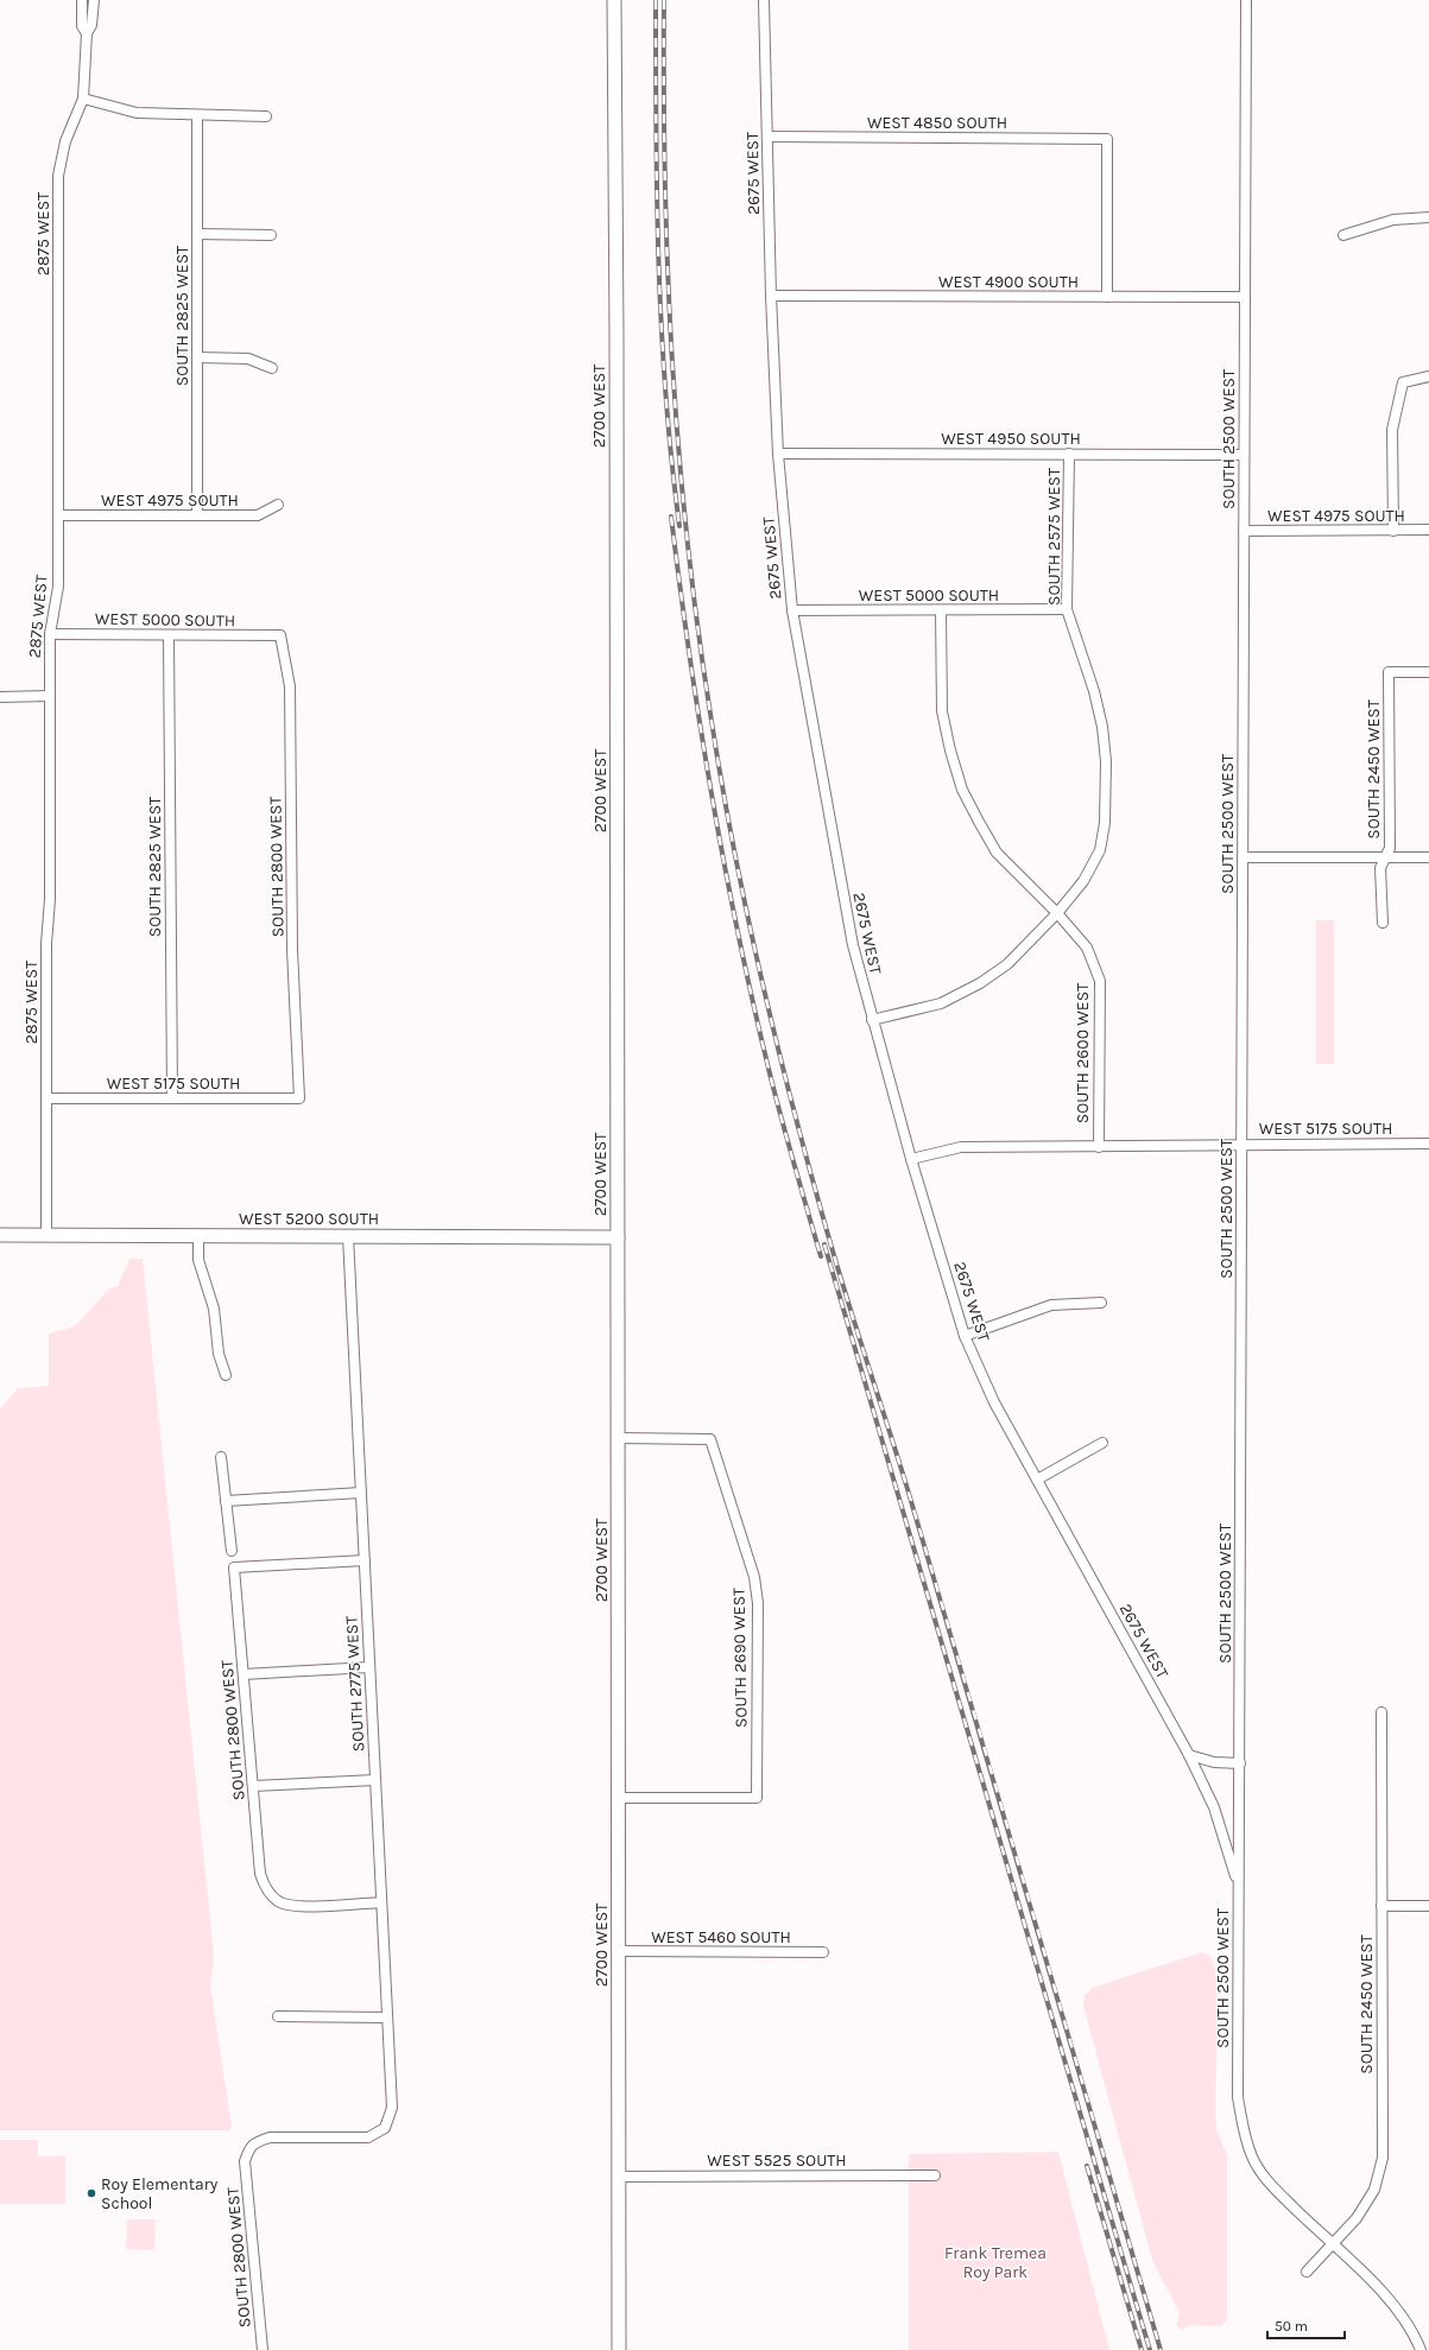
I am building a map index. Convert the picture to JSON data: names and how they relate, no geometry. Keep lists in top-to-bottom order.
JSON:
{
  "streets": {
    "street": [
      "WEST 4850 SOUTH",
      "2675 WEST",
      "2875 WEST",
      "WEST 4900 SOUTH",
      "SOUTH 2825 WEST",
      "2700 WEST",
      "WEST 4950 SOUTH",
      "SOUTH 2500 WEST",
      "WEST 4975 SOUTH",
      "SOUTH 2575 WEST",
      "WEST 5000 SOUTH",
      "SOUTH 2450 WEST",
      "SOUTH 2800 WEST",
      "SOUTH 2600 WEST",
      "WEST 5175 SOUTH",
      "WEST 5200 SOUTH",
      "SOUTH 2690 WEST",
      "SOUTH 2775 WEST",
      "WEST 5460 SOUTH",
      "WEST 5525 SOUTH"
    ]
  },
  "crossings": [
    ["WEST 4850 SOUTH", "2675 WEST"],
    ["WEST 4850 SOUTH", "WEST 4900 SOUTH"],
    ["2675 WEST", "WEST 4900 SOUTH"],
    ["2675 WEST", "WEST 4950 SOUTH"],
    ["2675 WEST", "SOUTH 2500 WEST"],
    ["2675 WEST", "SOUTH 2575 WEST"],
    ["2675 WEST", "WEST 5000 SOUTH"],
    ["2675 WEST", "WEST 5175 SOUTH"],
    ["2875 WEST", "WEST 4975 SOUTH"],
    ["2875 WEST", "WEST 5000 SOUTH"],
    ["2875 WEST", "WEST 5175 SOUTH"],
    ["2875 WEST", "WEST 5200 SOUTH"],
    ["WEST 4900 SOUTH", "SOUTH 2500 WEST"],
    ["SOUTH 2825 WEST", "WEST 4975 SOUTH"],
    ["SOUTH 2825 WEST", "WEST 5000 SOUTH"],
    ["SOUTH 2825 WEST", "WEST 5175 SOUTH"],
    ["2700 WEST", "WEST 5200 SOUTH"],
    ["2700 WEST", "SOUTH 2690 WEST"],
    ["2700 WEST", "WEST 5460 SOUTH"],
    ["2700 WEST", "WEST 5525 SOUTH"],
    ["WEST 4950 SOUTH", "SOUTH 2500 WEST"],
    ["WEST 4950 SOUTH", "SOUTH 2575 WEST"],
    ["SOUTH 2500 WEST", "WEST 4975 SOUTH"],
    ["SOUTH 2500 WEST", "SOUTH 2450 WEST"],
    ["SOUTH 2500 WEST", "WEST 5175 SOUTH"],
    ["SOUTH 2575 WEST", "WEST 5000 SOUTH"],
    ["SOUTH 2575 WEST", "SOUTH 2600 WEST"],
    ["WEST 5000 SOUTH", "SOUTH 2800 WEST"],
    ["WEST 5000 SOUTH", "SOUTH 2600 WEST"],
    ["SOUTH 2800 WEST", "WEST 5175 SOUTH"],
    ["SOUTH 2800 WEST", "SOUTH 2775 WEST"],
    ["SOUTH 2600 WEST", "WEST 5175 SOUTH"],
    ["WEST 5200 SOUTH", "SOUTH 2775 WEST"]
  ],
  "parks": ["Frank Tremea Roy Park"],
  "places": ["Roy Elementary School"],
  "scale_bar": "50 m"
}
